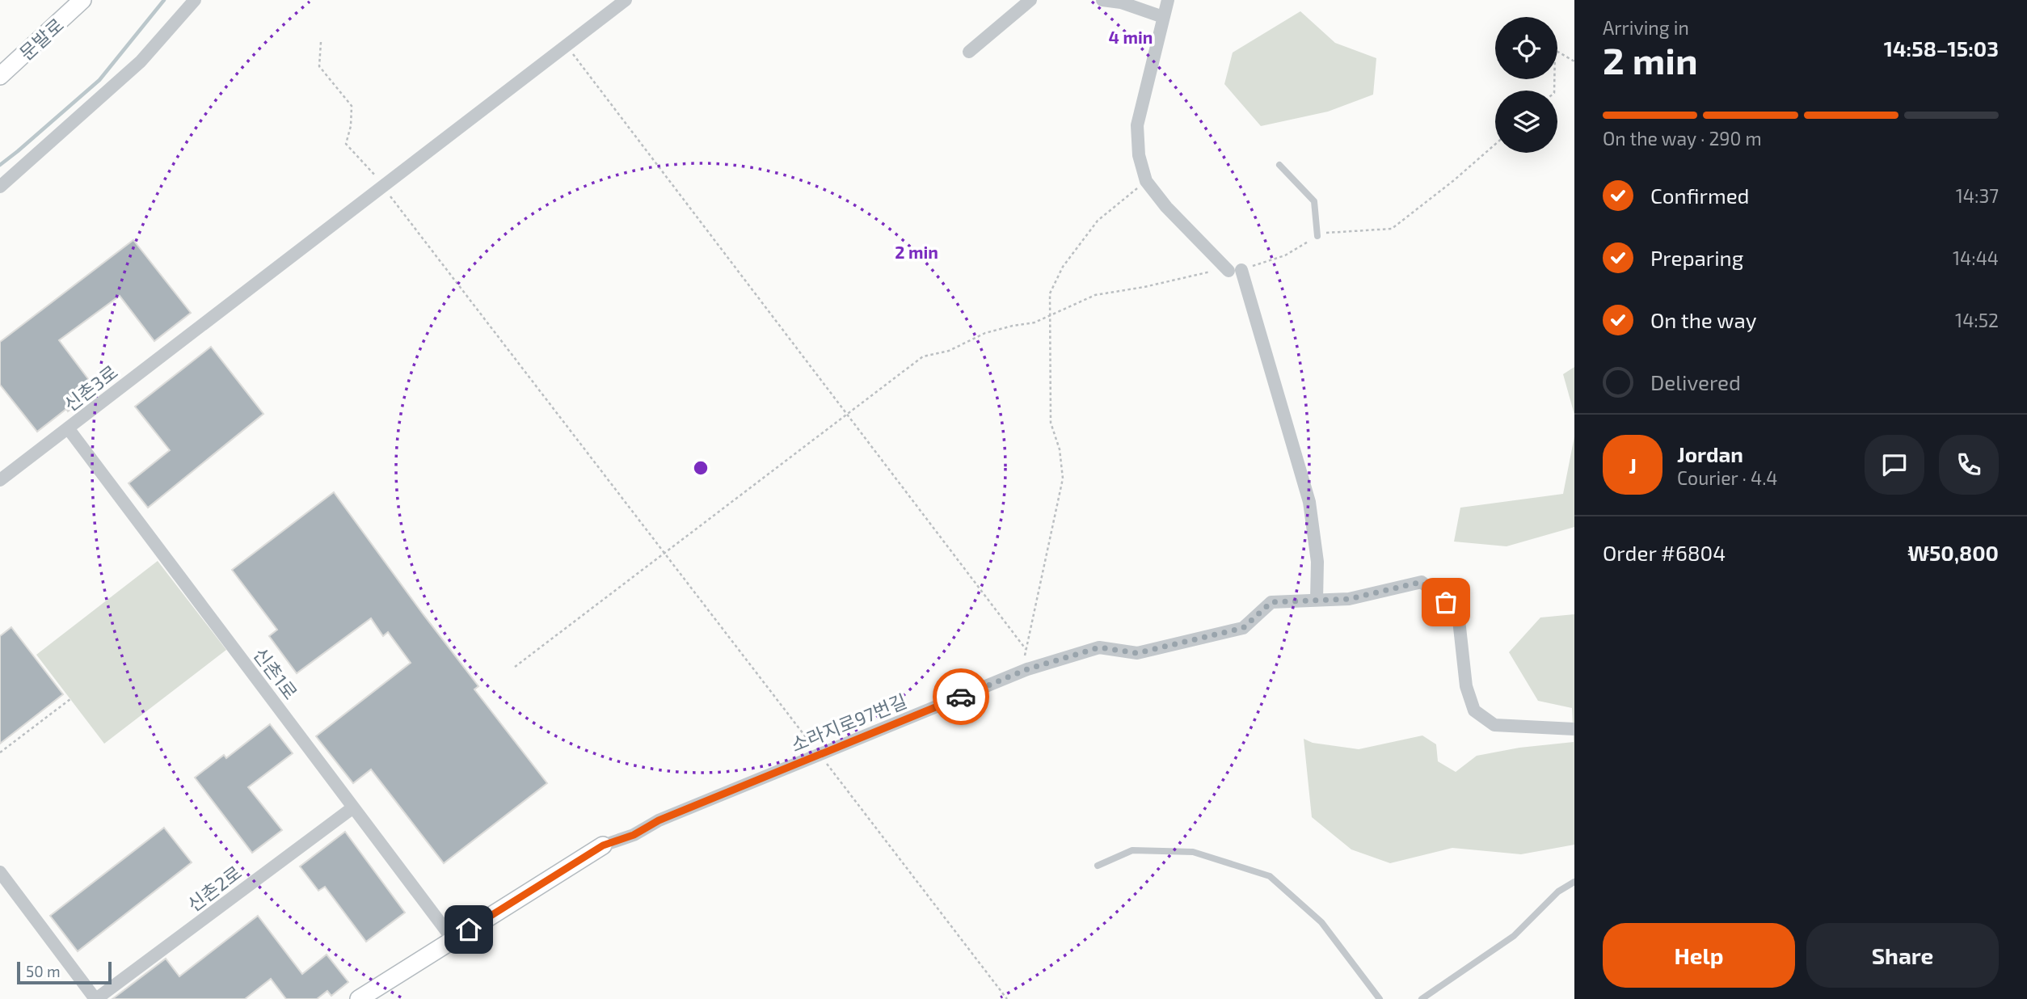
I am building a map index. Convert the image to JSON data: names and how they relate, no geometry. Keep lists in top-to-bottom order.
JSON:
{
  "streets": {
    "street": [
      "문발로",
      "신촌3로",
      "신촌1로",
      "소라지로97번길",
      "신촌2로"
    ]
  },
  "crossings": [
    ["신촌3로", "신촌1로"],
    ["신촌1로", "신촌2로"]
  ],
  "scale_bar": "50 m",
  "page": {
    "heading": ["2 min", "Arriving in", "14:58–15:03"],
    "panel": [
      "Jordan",
      "Courier · 4.4",
      "Order #6804",
      "₩50,800"
    ],
    "bar": "On the way · 290 m",
    "list": [
      ["Confirmed", "14:37"],
      ["Preparing", "14:44"],
      ["On the way", "14:52"],
      "Delivered"
    ],
    "round": "J",
    "buttons": ["Help", "Share"],
    "scale": "50 m"
  },
  "rings": ["4 min", "2 min"]
}
